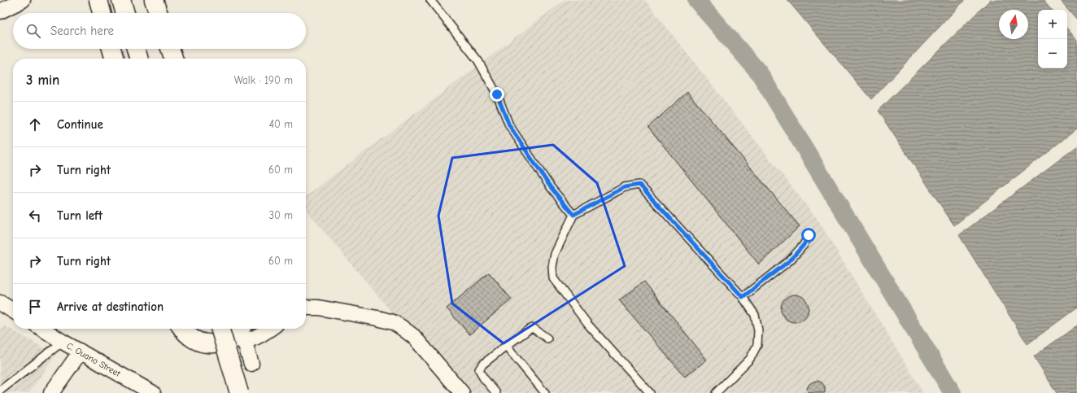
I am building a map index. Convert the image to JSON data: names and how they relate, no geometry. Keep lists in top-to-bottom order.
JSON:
{
  "streets": {
    "street": ["C. Ouano Street"]
  },
  "north": "top",
  "page": {
    "map_buttons": ["+", "−"],
    "search": "Search here",
    "heading": ["3 min", "Walk · 190 m"],
    "list": [
      ["Continue", "40 m"],
      ["Turn right", "60 m"],
      ["Turn left", "30 m"],
      ["Turn right", "60 m"],
      "Arrive at destination"
    ]
  }
}
